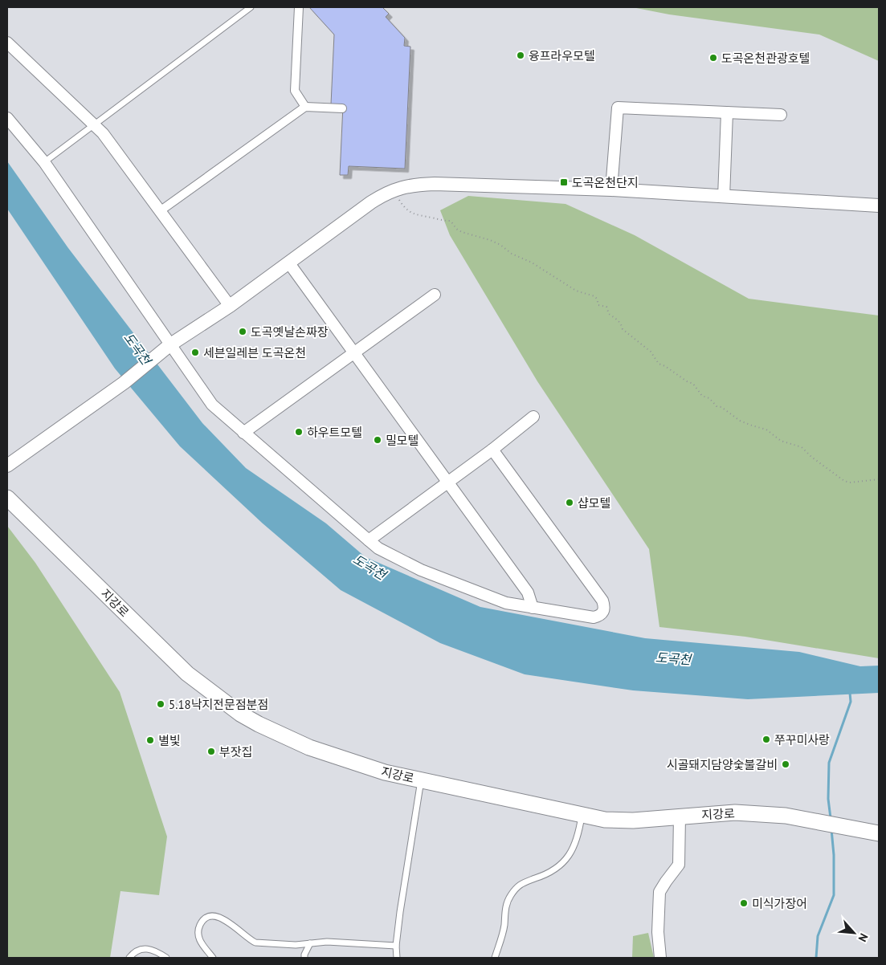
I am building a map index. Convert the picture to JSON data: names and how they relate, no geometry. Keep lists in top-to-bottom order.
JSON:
{
  "streets": {
    "main road": ["지강로"]
  },
  "water": ["도곡천"],
  "places": {
    "other": [
      "융프라우모텔",
      "도곡온천관광호텔",
      "도곡옛날손짜장",
      "세븐일레븐 도곡온천",
      "하우트모텔",
      "밀모텔",
      "샵모텔",
      "5.18낙지전문점분점",
      "쭈꾸미사랑",
      "별빛",
      "부잣집",
      "시골돼지담양숯불갈비",
      "미식가장어"
    ],
    "transit": ["도곡온천단지"]
  },
  "north": "bottom right"
}
